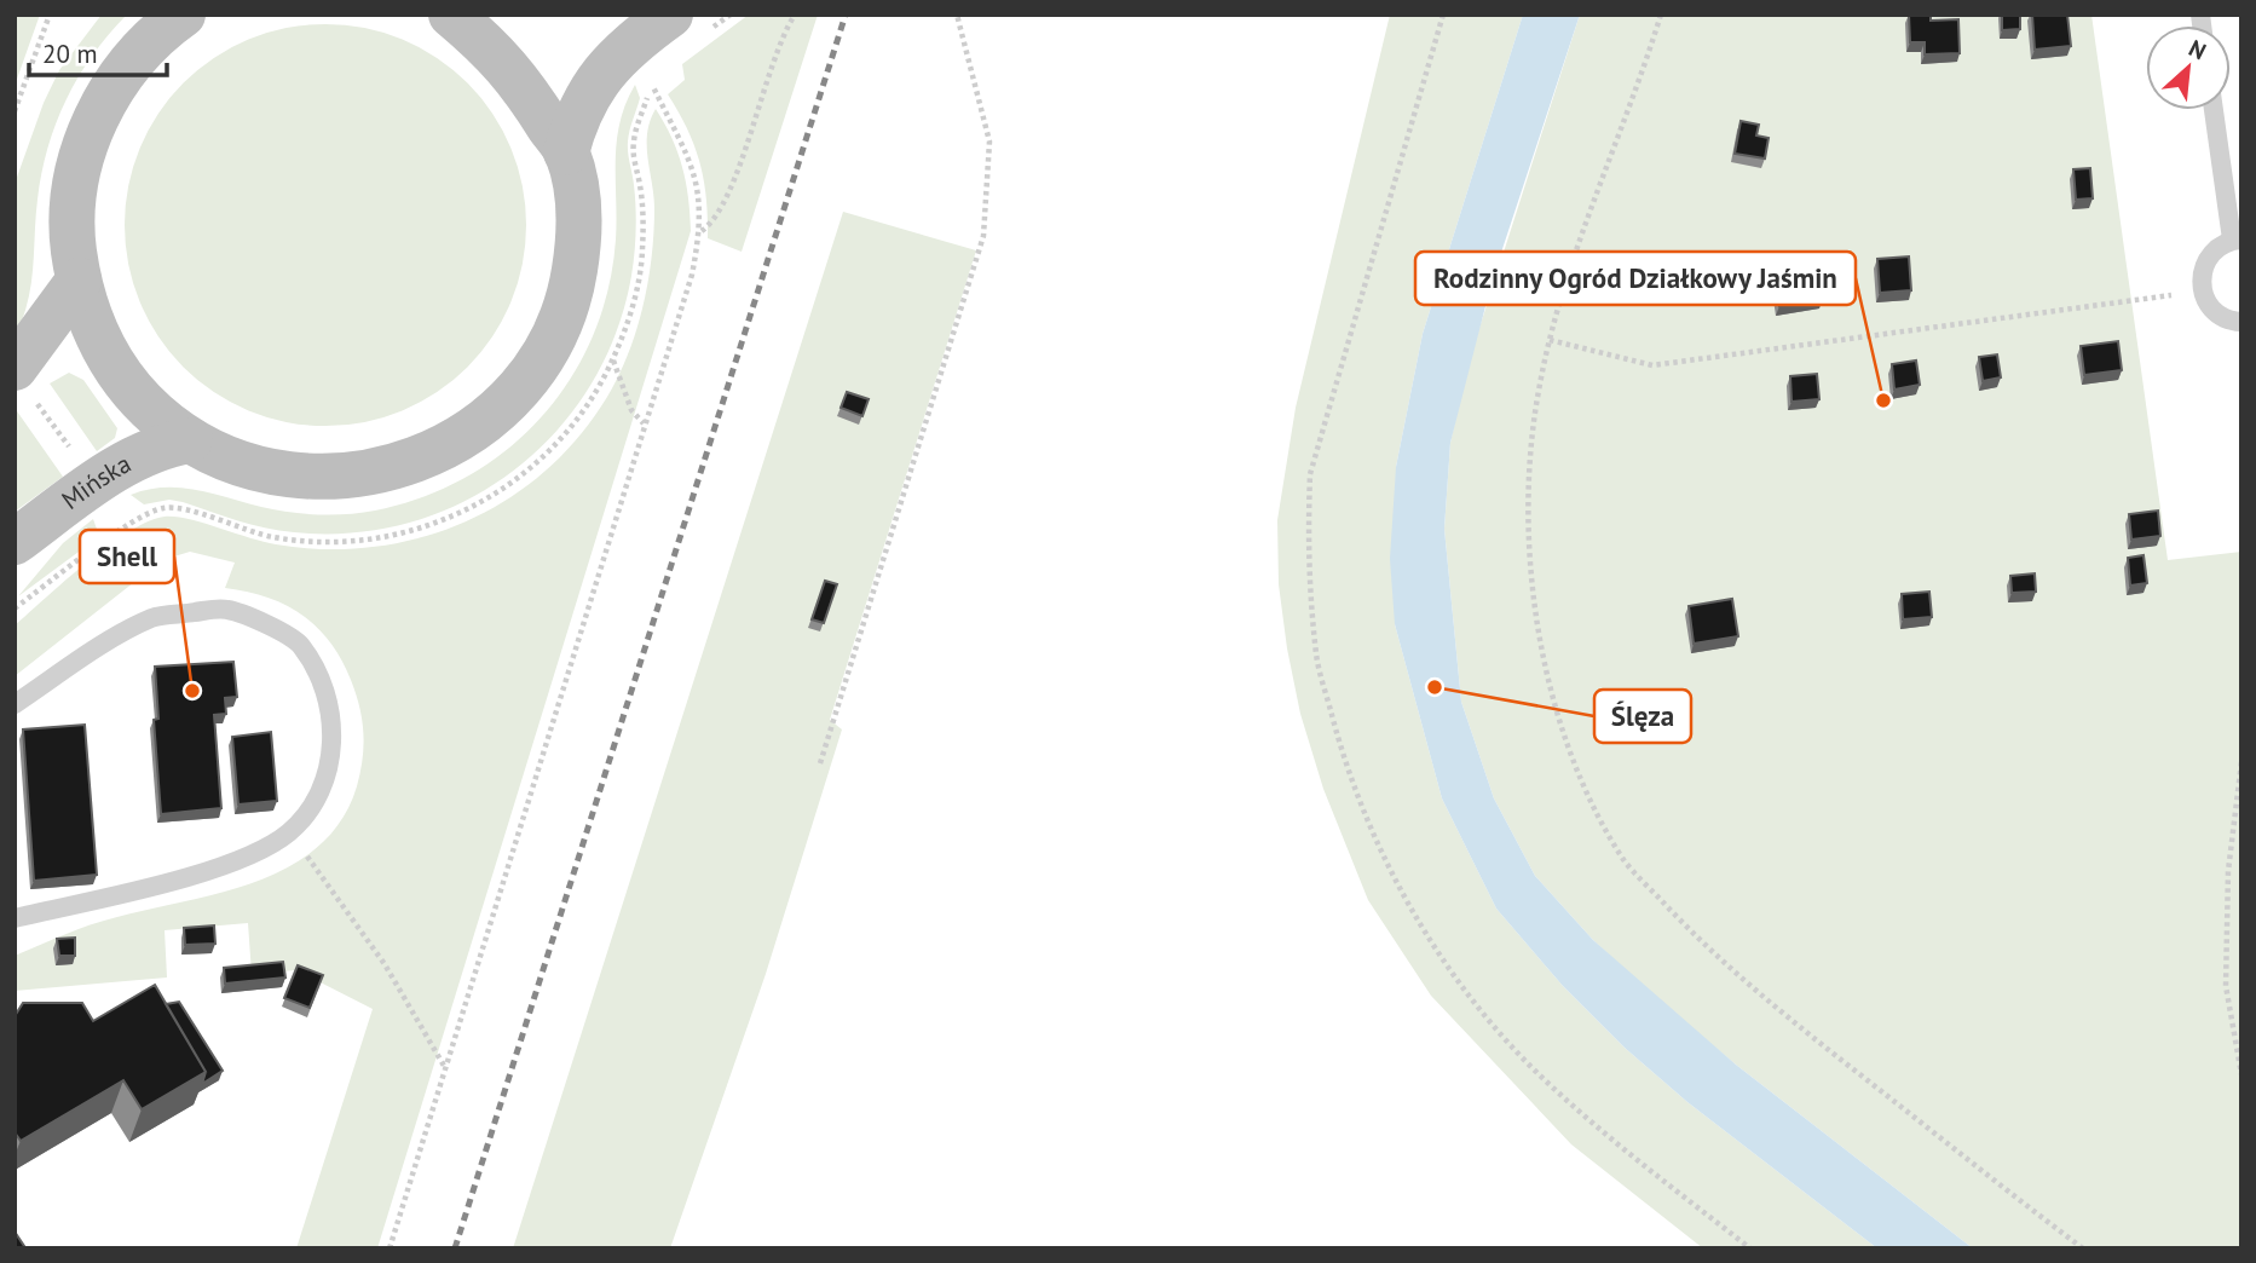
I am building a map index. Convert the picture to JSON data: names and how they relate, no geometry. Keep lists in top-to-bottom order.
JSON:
{
  "streets": {
    "main road": ["Mińska"]
  },
  "places": ["Rodzinny Ogród Działkowy Jaśmin", "Ślęza", "Shell"],
  "scale_bar": "20 m",
  "north": "top right"
}
